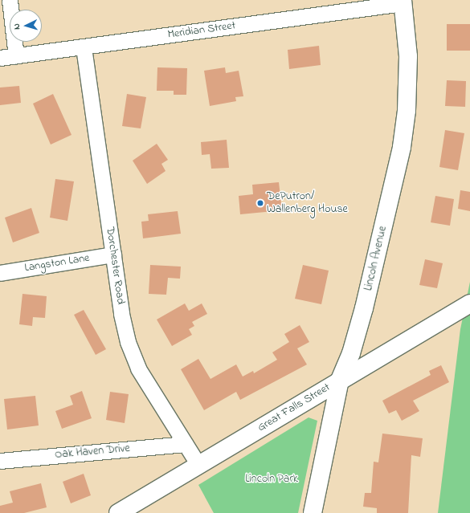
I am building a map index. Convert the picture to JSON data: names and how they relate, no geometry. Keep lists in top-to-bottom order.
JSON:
{
  "streets": {
    "street": [
      "Meridian Street",
      "Lincoln Avenue",
      "Langston Lane",
      "Dorchester Road",
      "Great Falls Street",
      "Oak Haven Drive"
    ]
  },
  "crossings": [
    ["Meridian Street", "Lincoln Avenue"],
    ["Meridian Street", "Dorchester Road"],
    ["Lincoln Avenue", "Great Falls Street"],
    ["Langston Lane", "Dorchester Road"],
    ["Dorchester Road", "Great Falls Street"],
    ["Dorchester Road", "Oak Haven Drive"]
  ],
  "parks": ["Lincoln Park"],
  "places": ["DePutron/ Wallenberg House"],
  "north": "left"
}
